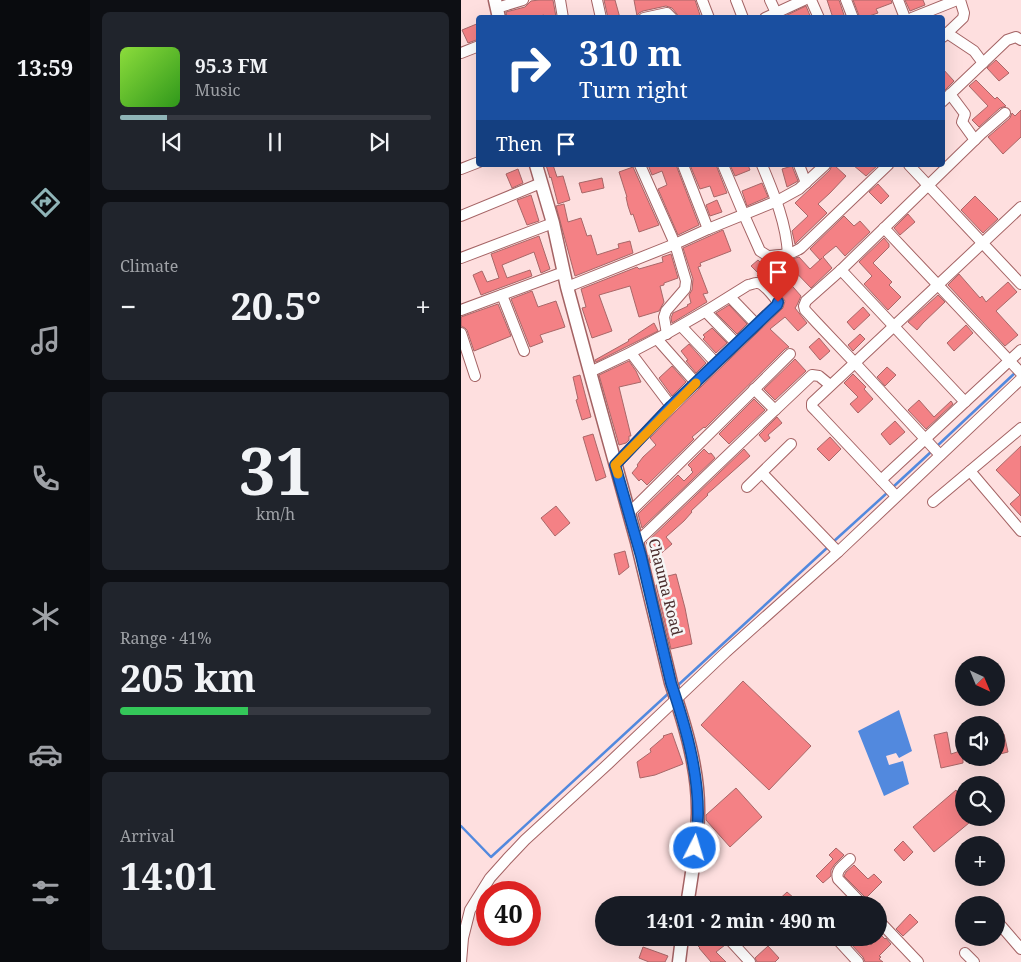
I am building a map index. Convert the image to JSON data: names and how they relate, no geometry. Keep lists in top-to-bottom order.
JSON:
{
  "streets": {
    "street": ["Chauma Road"]
  },
  "north": "bottom right",
  "page": {
    "tabs": "13:59",
    "turn": ["310 m", "Turn right"],
    "song": ["95.3 FM", "Music"],
    "then": "Then",
    "tile": [
      "Climate",
      ["31", "km/h"],
      ["Range · 41%", "205 km"],
      ["Arrival", "14:01"]
    ],
    "heat": ["−", "20.5°", "+"],
    "map_buttons": ["+", "−"],
    "limit": "40",
    "trip": "14:01 · 2 min · 490 m"
  }
}
